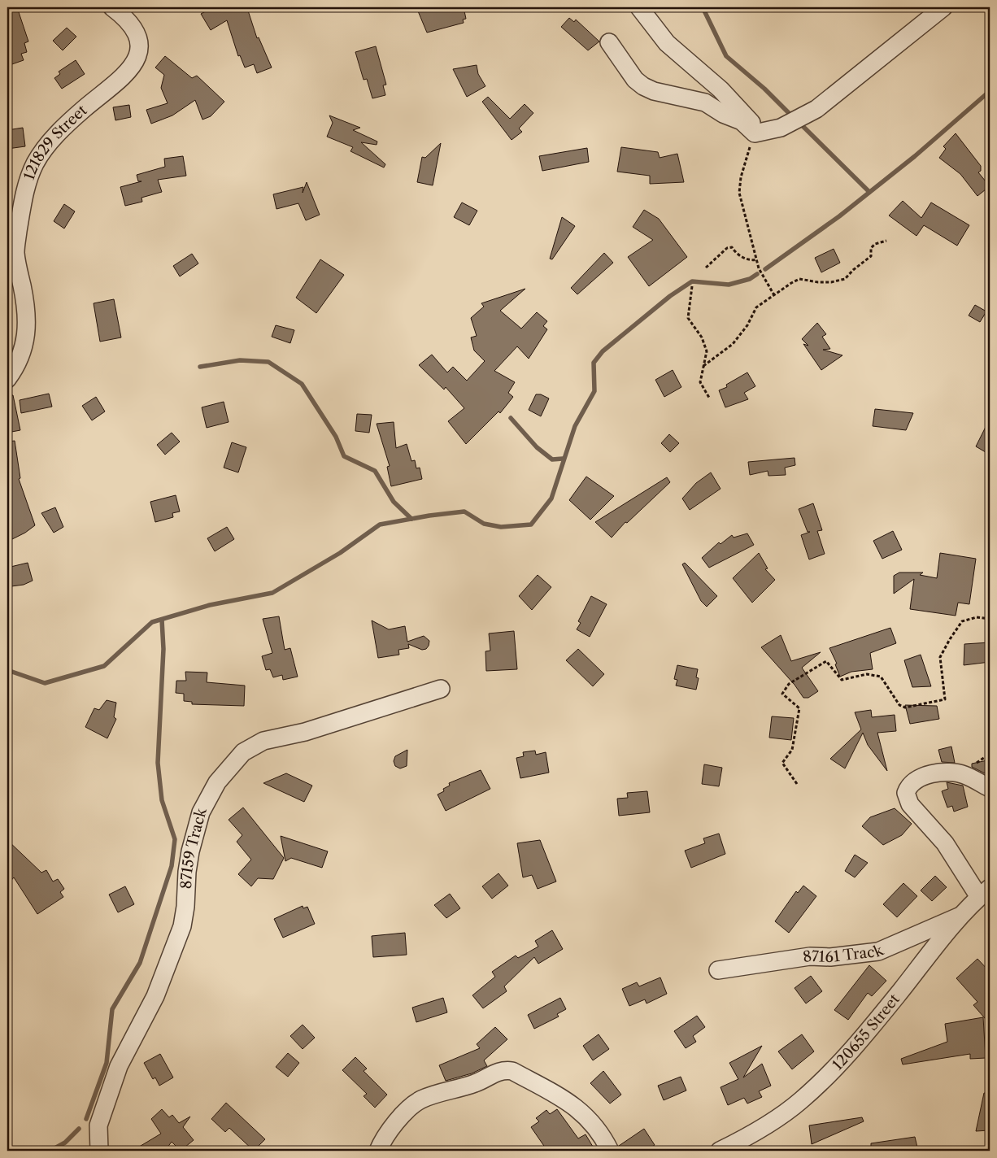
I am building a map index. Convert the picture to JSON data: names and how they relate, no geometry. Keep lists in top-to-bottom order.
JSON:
{
  "streets": {
    "street": [
      "121829 Street",
      "87159 Track",
      "87161 Track",
      "120655 Street"
    ]
  },
  "crossings": [
    ["87161 Track", "120655 Street"]
  ]
}
